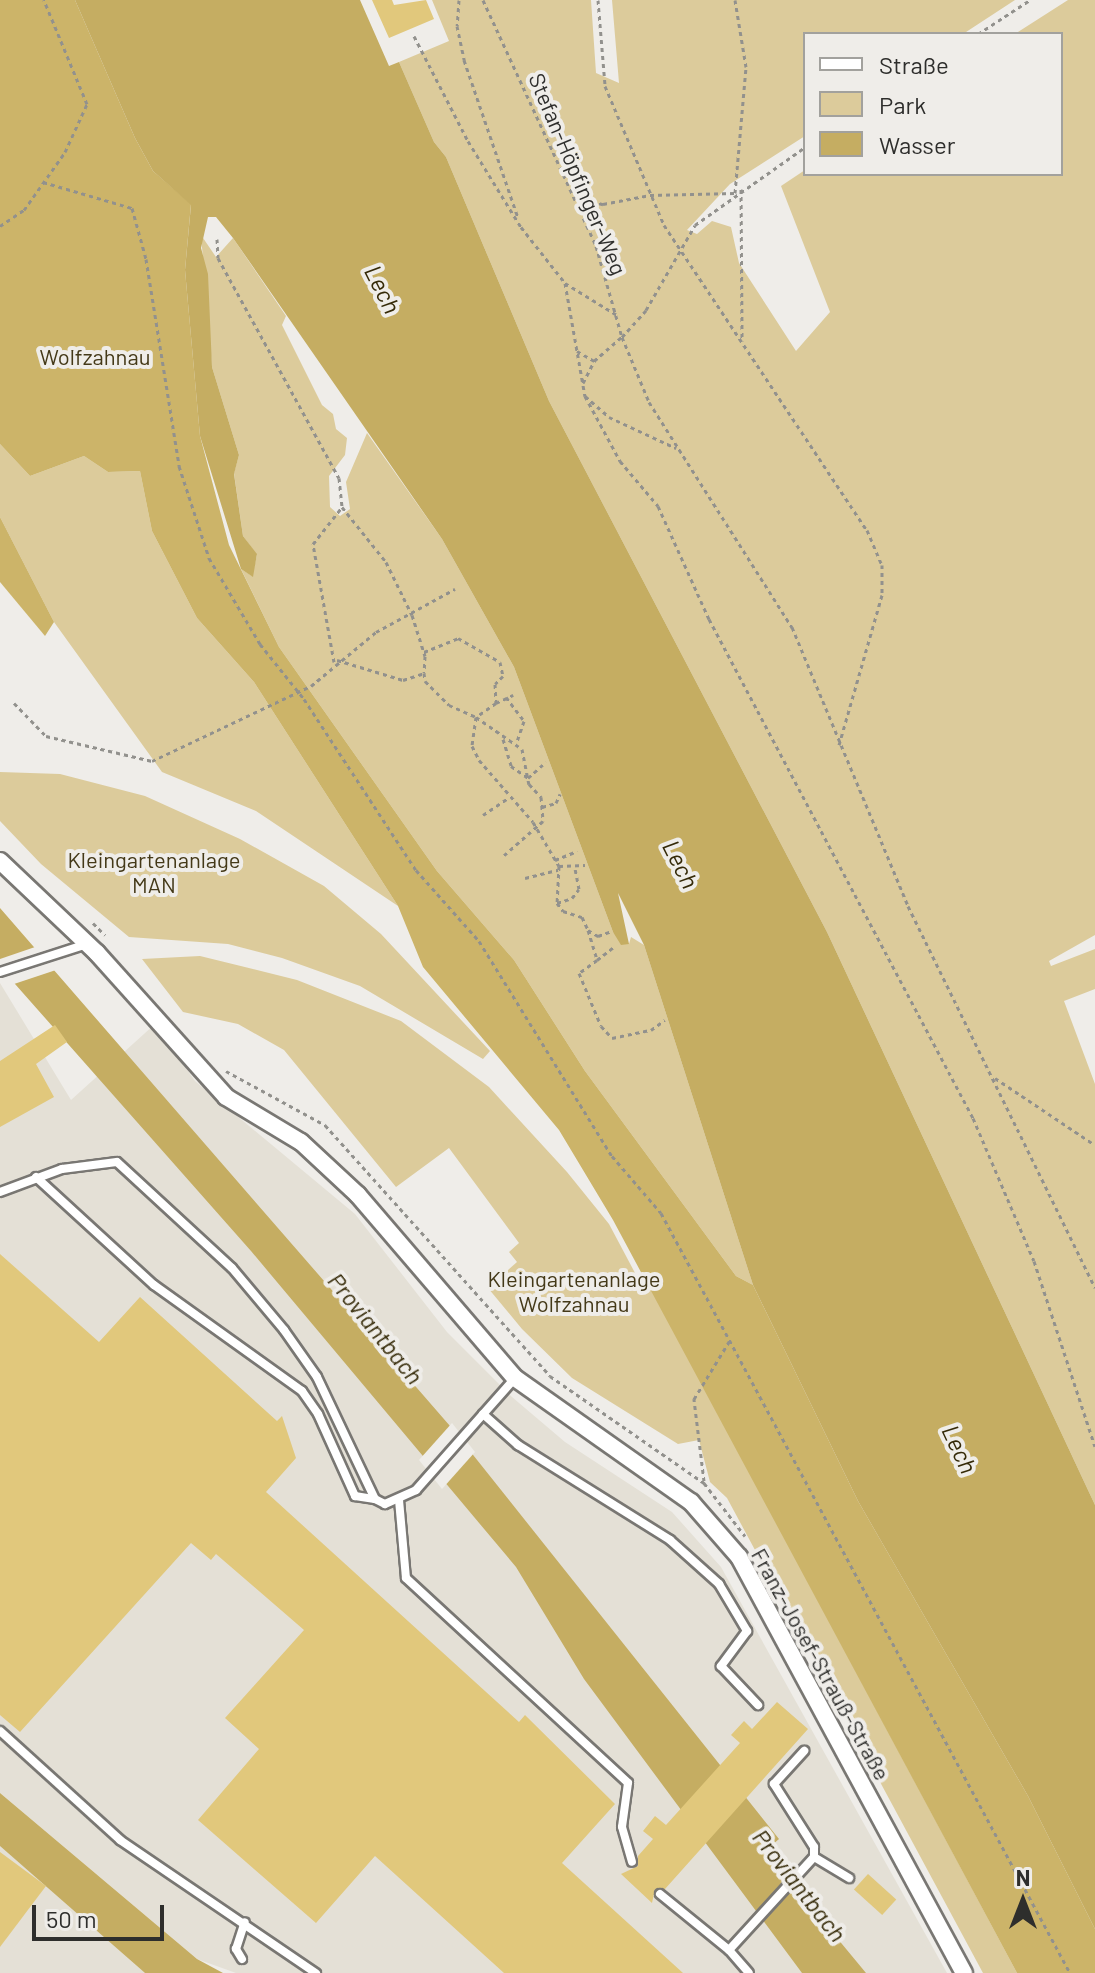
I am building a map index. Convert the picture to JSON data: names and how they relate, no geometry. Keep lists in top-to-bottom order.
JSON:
{
  "streets": {
    "street": ["Franz-Josef-Strauß-Straße"],
    "path": ["Stefan-Höpfinger-Weg"]
  },
  "water": ["Lech", "Proviantbach"],
  "parks": ["Wolfzahnau", "Kleingartenanlage MAN", "Kleingartenanlage Wolfzahnau"],
  "legend": ["Straße", "Park", "Wasser"],
  "scale_bar": "50 m",
  "north": "top"
}
